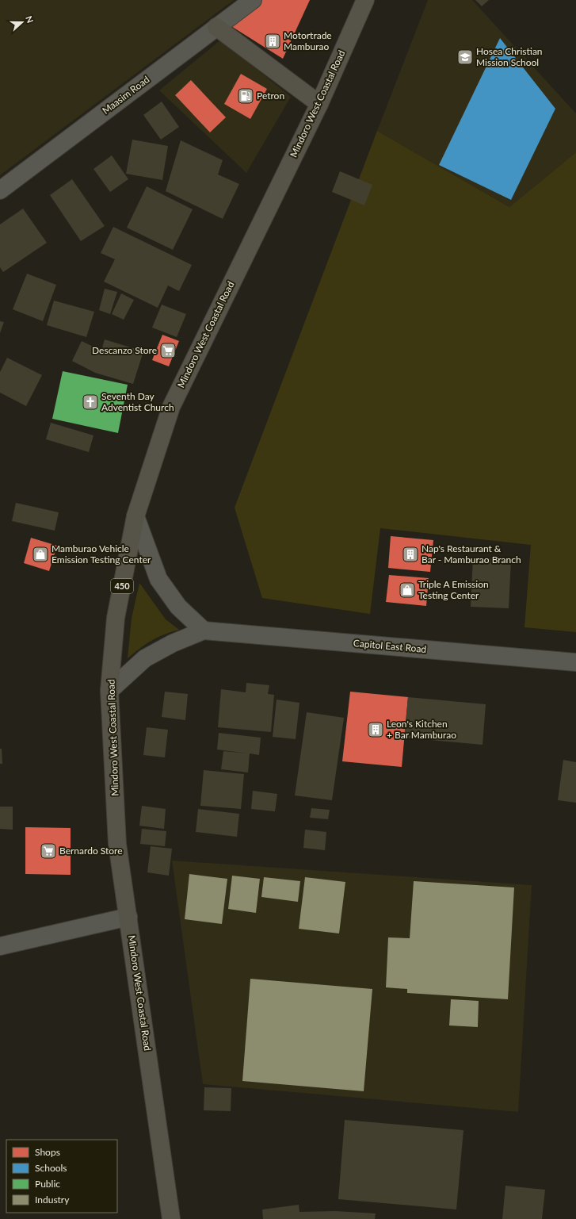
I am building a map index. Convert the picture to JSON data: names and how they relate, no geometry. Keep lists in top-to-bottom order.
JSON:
{
  "streets": {
    "main road": ["Mindoro West Coastal Road", "450"],
    "street": ["Maasim Road", "Capitol East Road"]
  },
  "places": {
    "building": ["Motortrade Mamburao", "Nap's Restaurant & Bar - Mamburao Branch", "Leon's Kitchen + Bar Mamburao"],
    "school or university": ["Hosea Christian Mission School"],
    "fuel station": ["Petron"],
    "supermarket": ["Descanzo Store", "Bernardo Store"],
    "church": ["Seventh Day Adventist Church"],
    "shop": ["Mamburao Vehicle Emission Testing Center", "Triple A Emission Testing Center"]
  },
  "legend": [
    "Shops",
    "Schools",
    "Public",
    "Industry"
  ],
  "north": "right"
}
